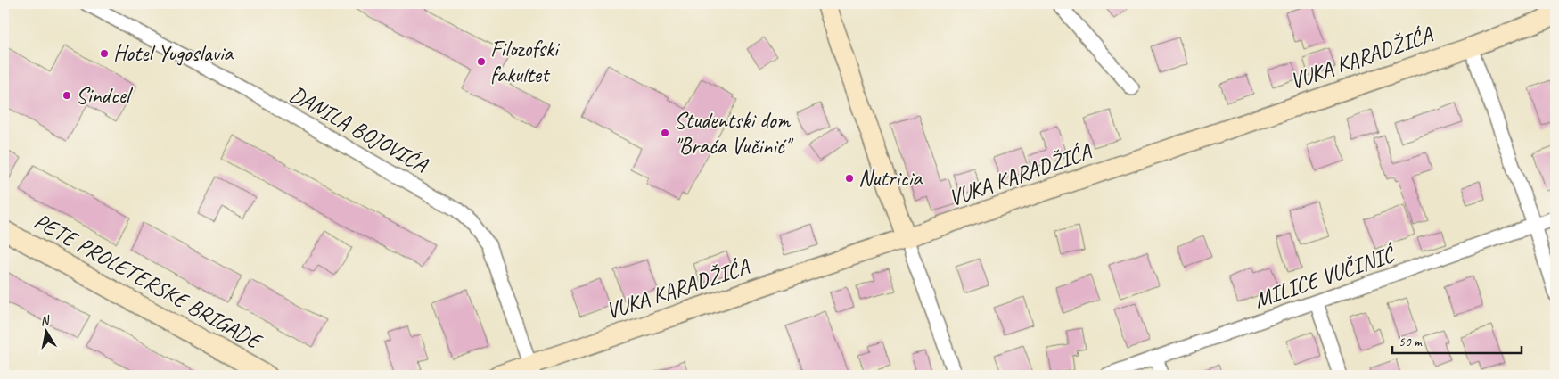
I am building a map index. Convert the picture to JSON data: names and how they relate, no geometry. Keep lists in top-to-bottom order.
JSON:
{
  "streets": {
    "street": [
      "VUKA KARADŽIĆA",
      "DANILA BOJOVIĆA",
      "MILICE VUČINIĆ",
      "PETE PROLETERSKE BRIGADE"
    ]
  },
  "crossings": [
    ["VUKA KARADŽIĆA", "DANILA BOJOVIĆA"]
  ],
  "places": [
    "Hotel Yugoslavia",
    "Filozofski fakultet",
    "Sindcel",
    "Studentski dom \"Braća Vučinić\"",
    "Nutricia"
  ],
  "scale_bar": "50 m",
  "north": "top"
}
